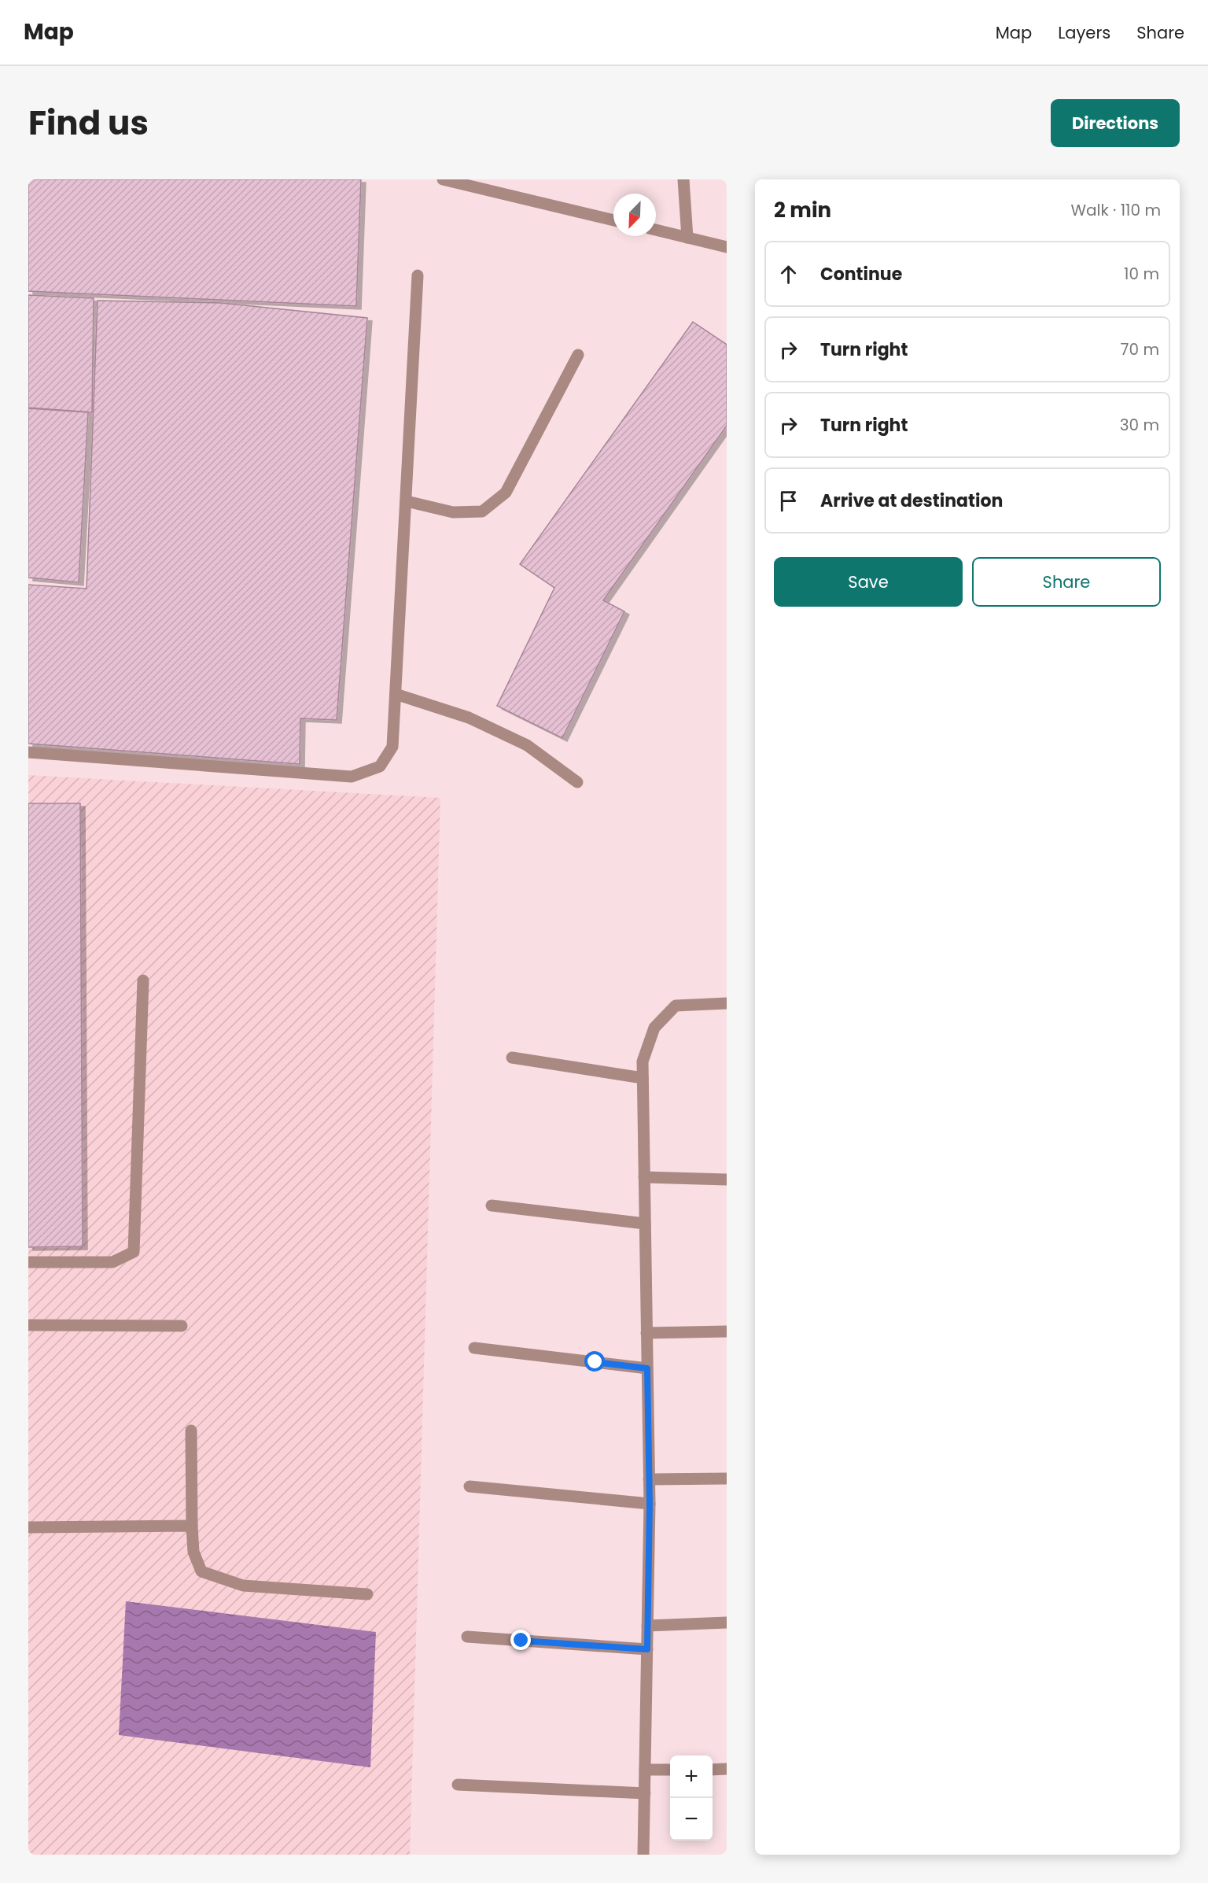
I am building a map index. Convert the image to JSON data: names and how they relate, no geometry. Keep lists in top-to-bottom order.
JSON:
{
  "north": "bottom left",
  "page": {
    "header": "Map",
    "nav": ["Map", "Layers", "Share"],
    "title": "Find us",
    "buttons": [
      "Directions",
      ["Save", "Share"]
    ],
    "heading": ["2 min", "Walk · 110 m"],
    "list": [
      ["Continue", "10 m"],
      ["Turn right", "70 m"],
      ["Turn right", "30 m"],
      "Arrive at destination"
    ],
    "map_buttons": ["+", "−"]
  }
}
